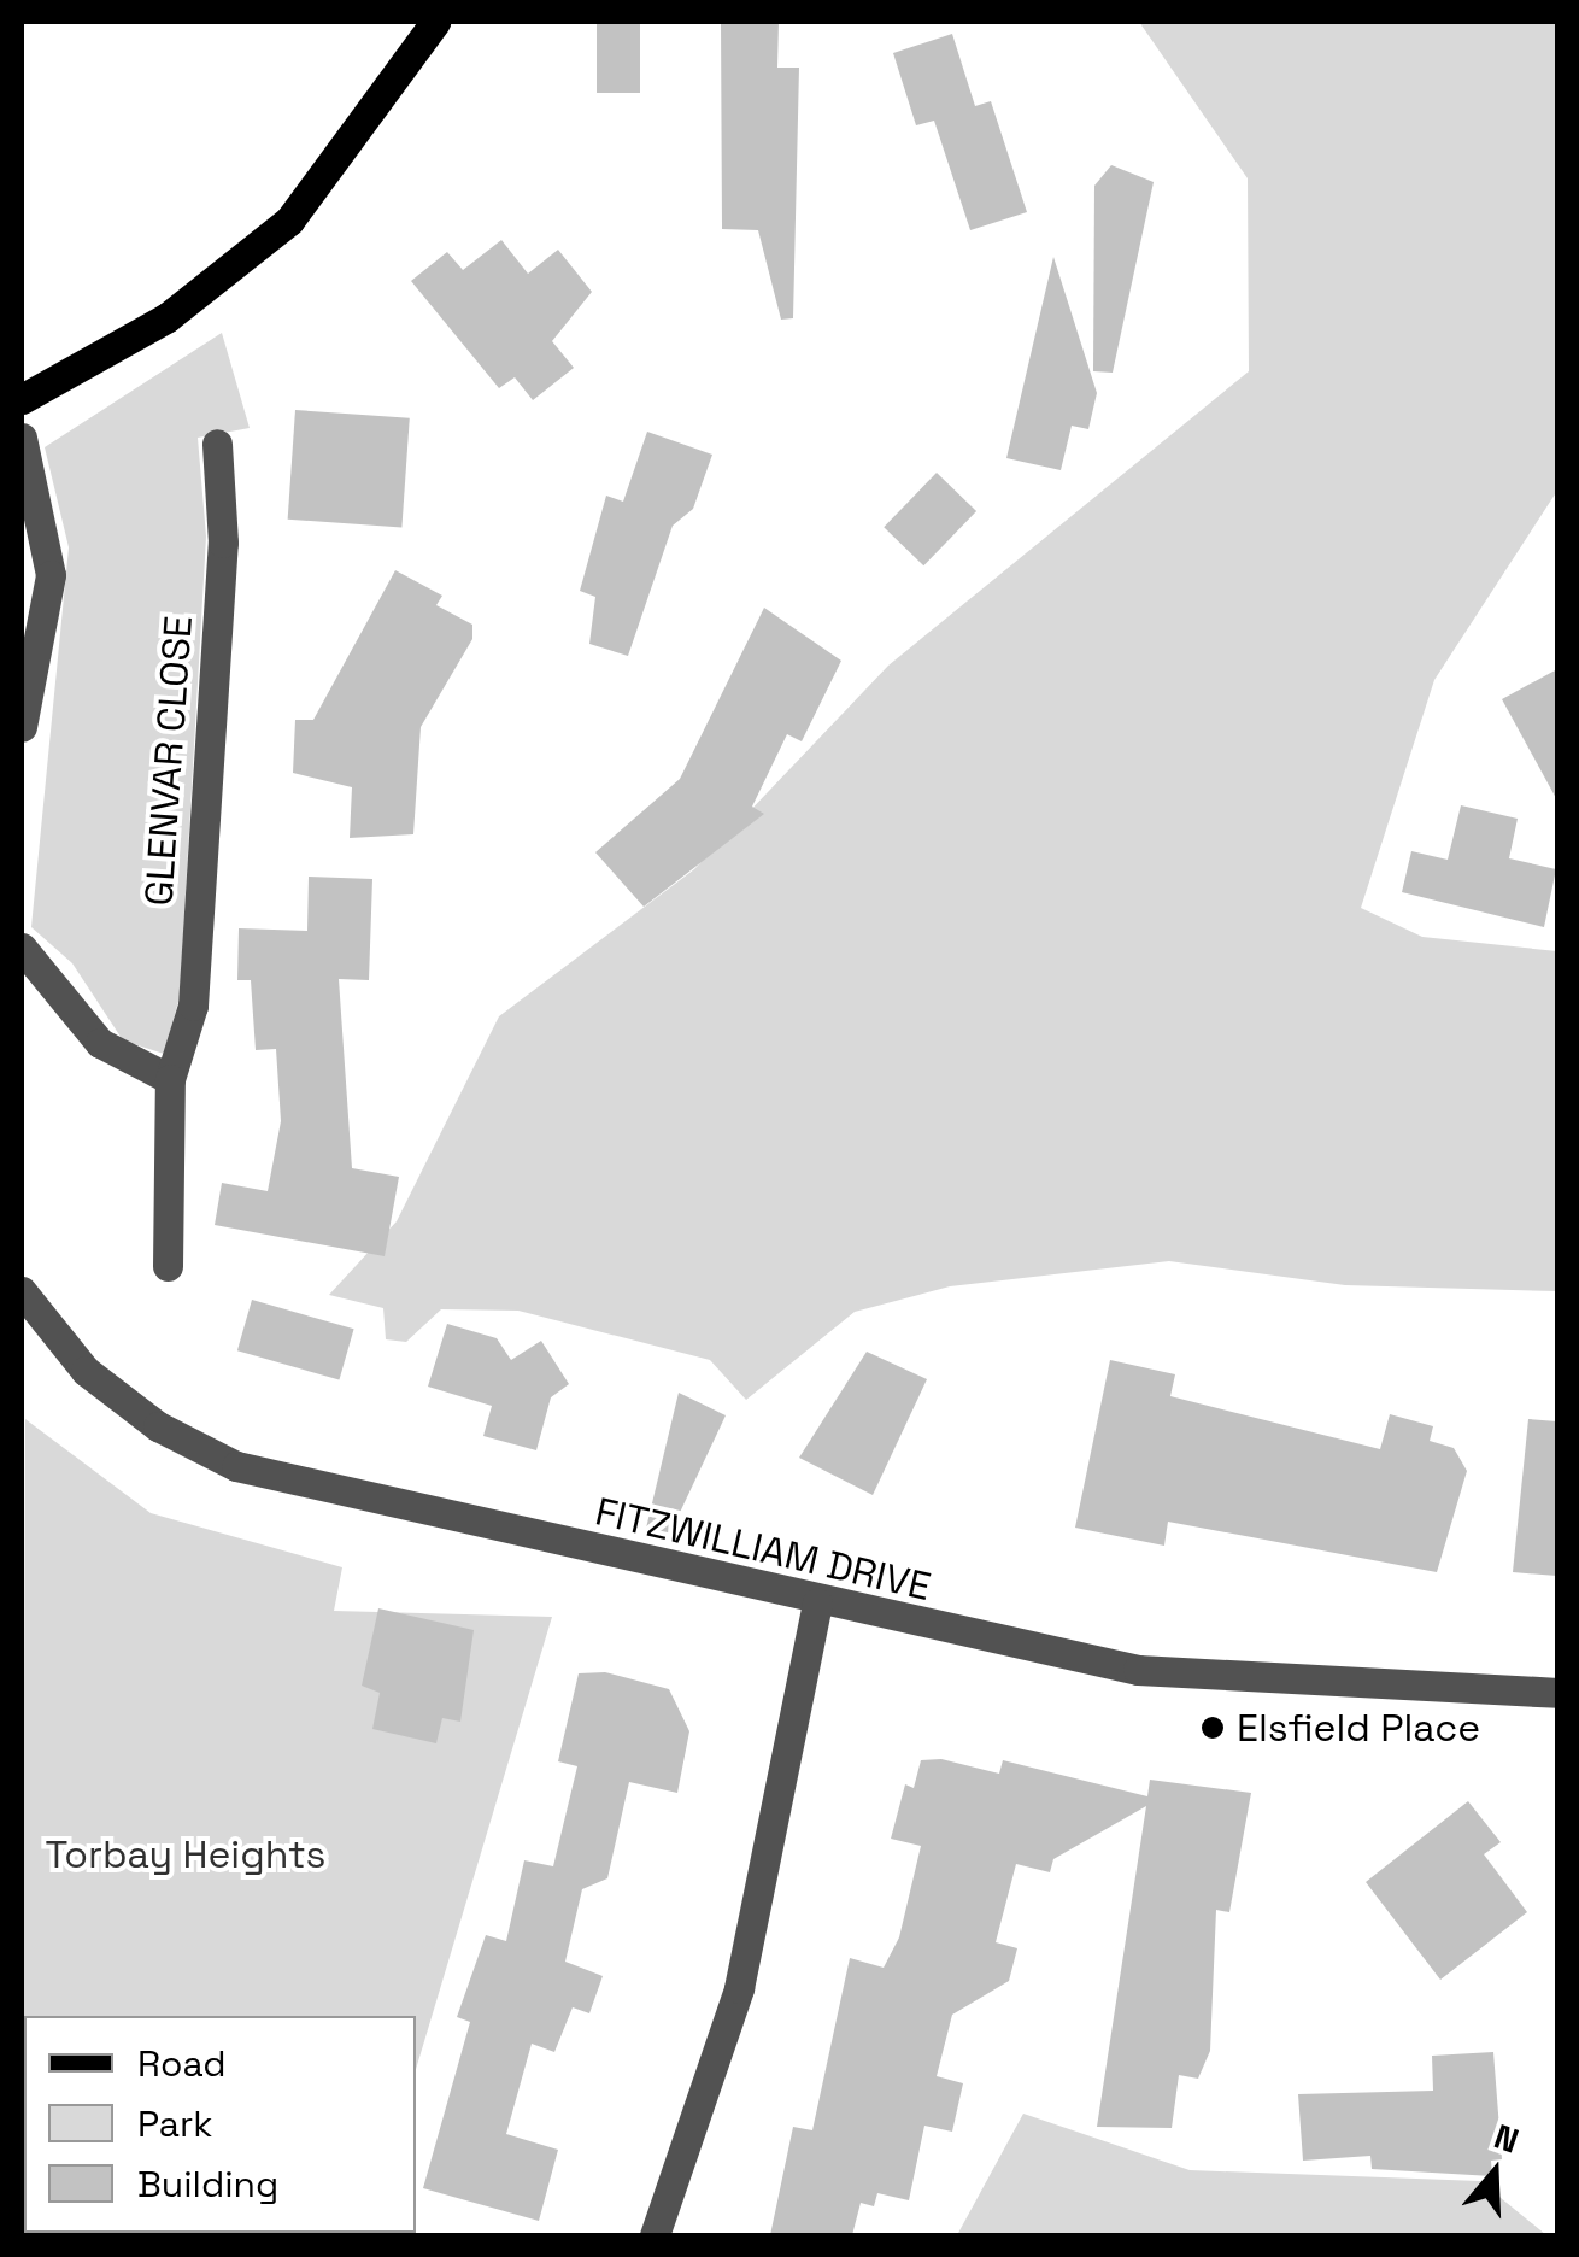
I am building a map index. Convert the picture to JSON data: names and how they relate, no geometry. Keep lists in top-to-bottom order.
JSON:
{
  "streets": {
    "street": ["GLENVAR CLOSE", "FITZWILLIAM DRIVE"]
  },
  "parks": ["Torbay Heights"],
  "places": ["Elsfield Place"],
  "legend": ["Road", "Park", "Building"],
  "north": "top"
}
